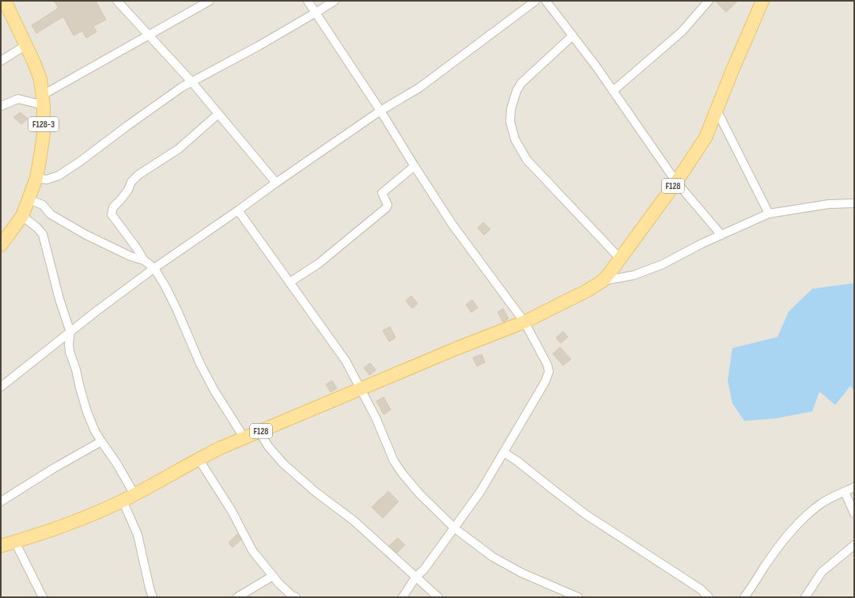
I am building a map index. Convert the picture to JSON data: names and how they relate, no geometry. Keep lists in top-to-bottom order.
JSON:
{
  "streets": {
    "main road": ["F128-3", "F128"]
  }
}
